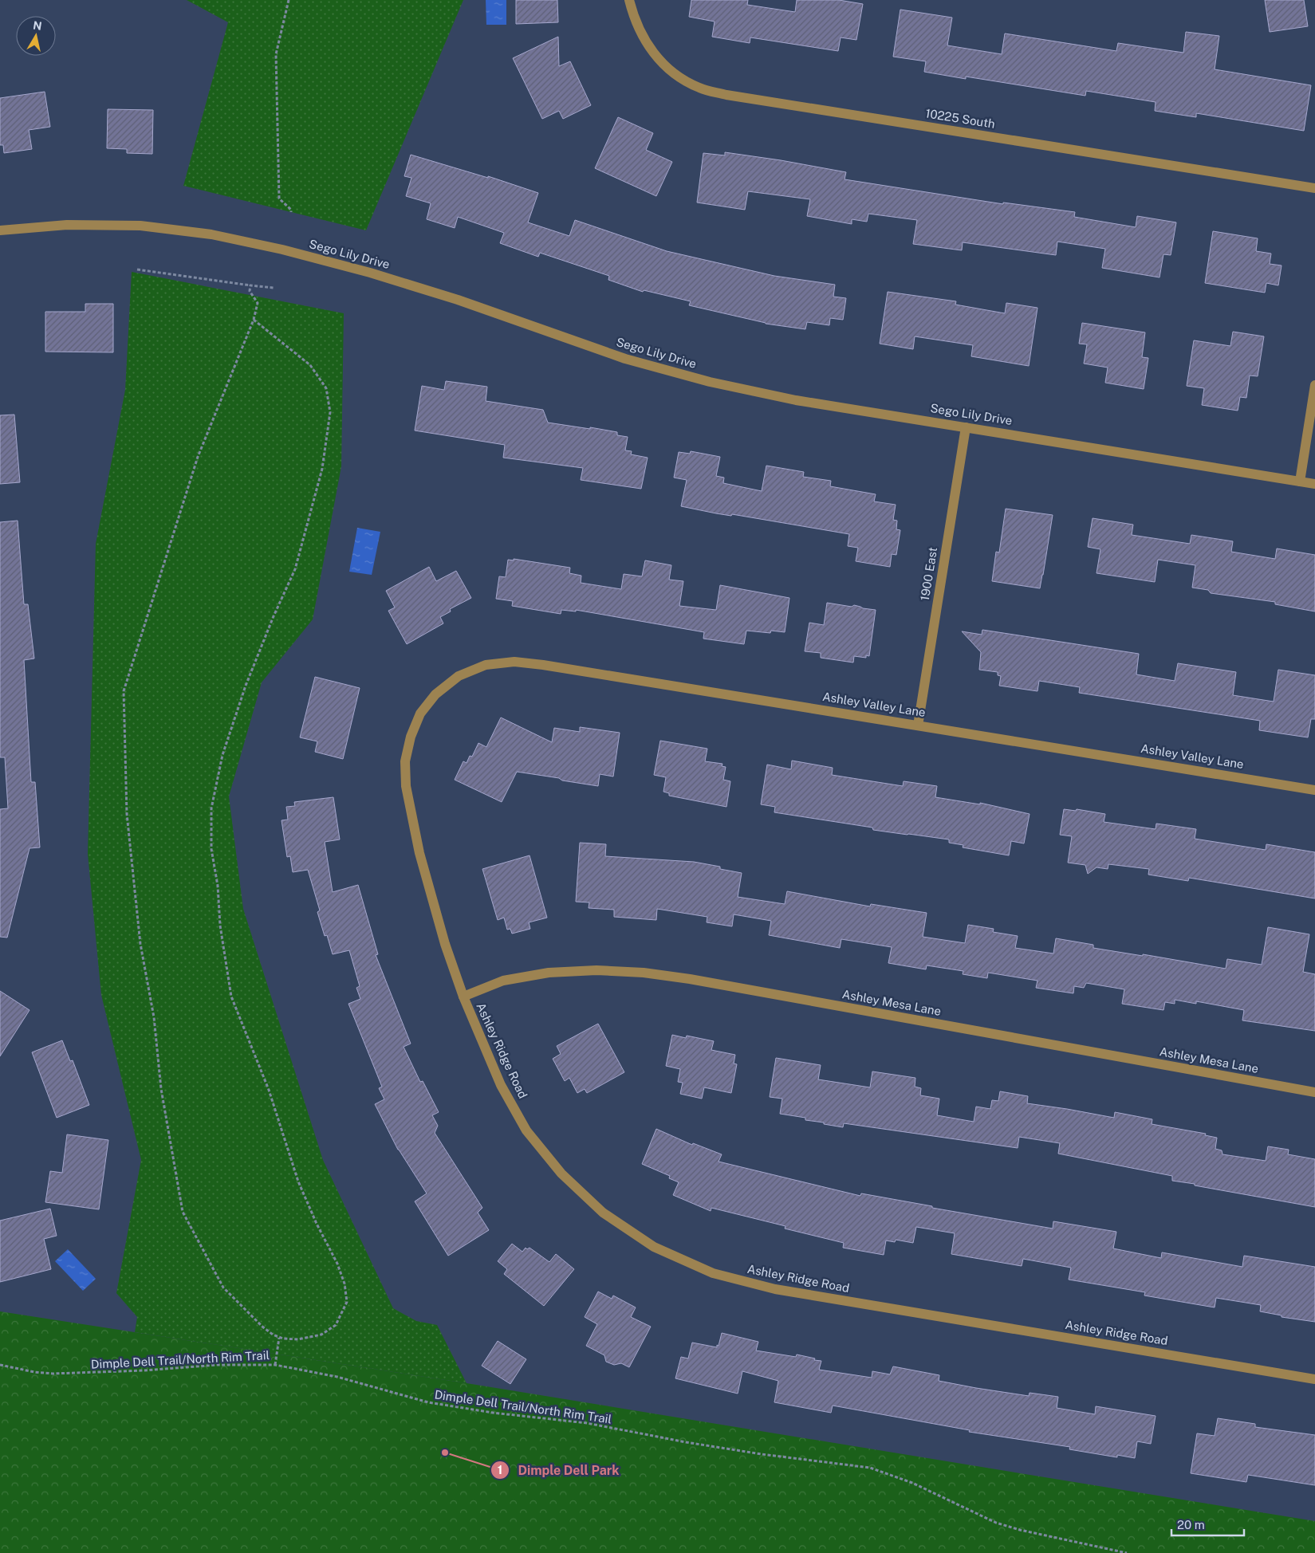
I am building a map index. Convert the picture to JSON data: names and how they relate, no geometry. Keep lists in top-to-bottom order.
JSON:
{
  "streets": {
    "street": [
      "10225 South",
      "Sego Lily Drive",
      "1900 East",
      "Ashley Valley Lane",
      "Ashley Mesa Lane",
      "Ashley Ridge Road"
    ],
    "path": ["Dimple Dell Trail/North Rim Trail"]
  },
  "crossings": [
    ["Sego Lily Drive", "1900 East"],
    ["1900 East", "Ashley Valley Lane"],
    ["Ashley Valley Lane", "Ashley Ridge Road"],
    ["Ashley Mesa Lane", "Ashley Ridge Road"]
  ],
  "places": ["Dimple Dell Park"],
  "scale_bar": "20 m",
  "north": "top"
}
